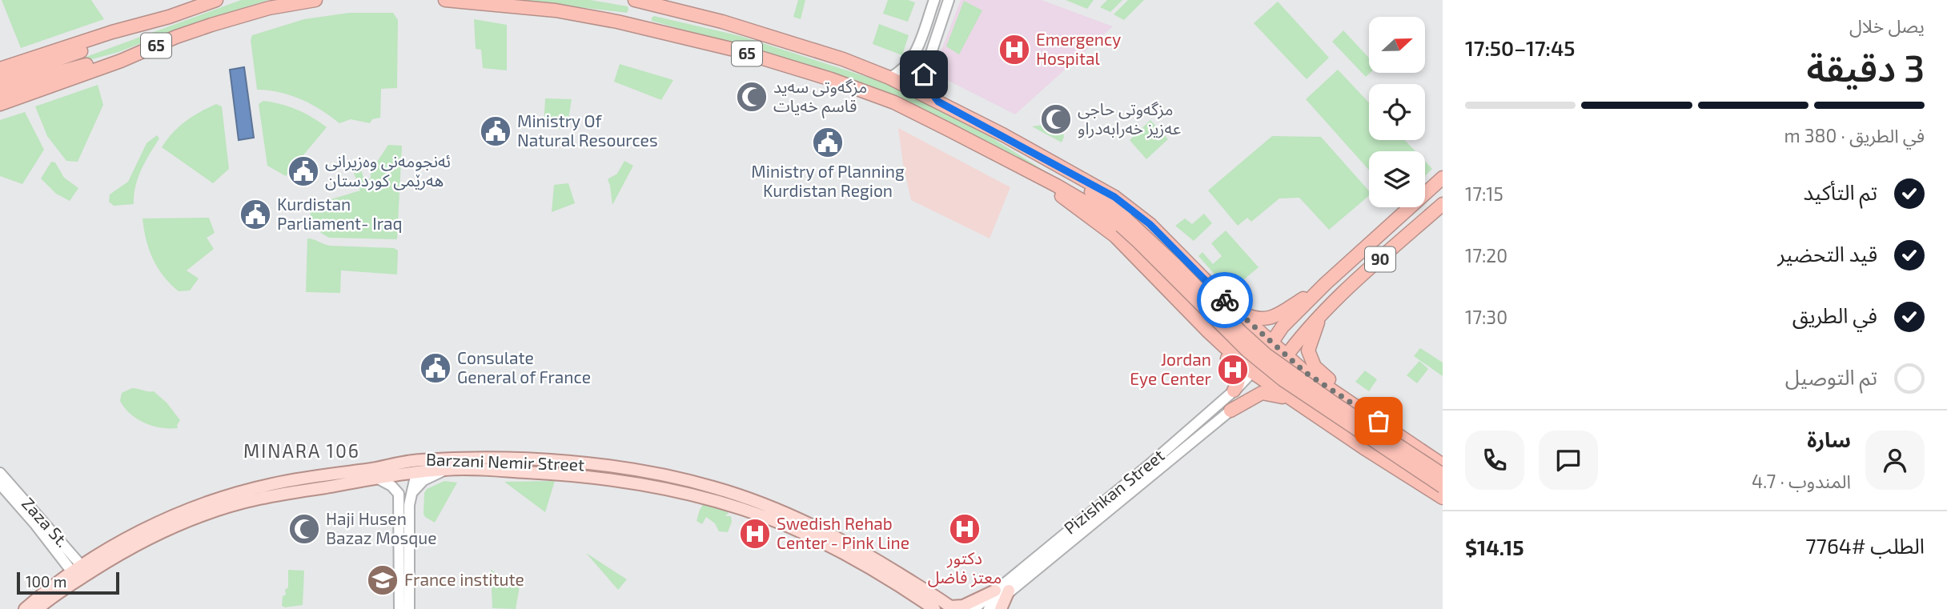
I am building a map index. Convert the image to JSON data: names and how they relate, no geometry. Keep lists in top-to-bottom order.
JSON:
{
  "streets": {
    "highway": ["65", "90"],
    "main road": ["Barzani Nemir Street", "Pizishkan Street", "Zaza St."]
  },
  "crossings": [
    ["65", "90"],
    ["65", "Pizishkan Street"],
    ["90", "Pizishkan Street"],
    ["Barzani Nemir Street", "Zaza St."]
  ],
  "districts": ["MINARA 106"],
  "places": {
    "hospital": [
      "Emergency Hospital",
      "Jordan Eye Center",
      "دكتور معتز فاضل",
      "Swedish Rehab Center - Pink Line"
    ],
    "mosque": ["مزگەوتی سەید قاسم خەیات", "مزگەوتی حاجی عەزیز خەرابەدراو", "Haji Husen Bazaz Mosque"],
    "public building": [
      "Ministry Of Natural Resources",
      "Ministry of Planning Kurdistan Region",
      "ئەنجومەنی وەزیرانی هەرێمی کوردستان",
      "Kurdistan Parliament- Iraq",
      "Consulate General of France"
    ],
    "school or university": ["France institute"]
  },
  "scale_bar": "100 m",
  "north": "right",
  "page": {
    "heading": ["3 دقيقة", "يصل خلال", "17:45–17:50"],
    "panel": [
      "سارة",
      "المندوب · 4.7",
      "الطلب #7764",
      "$14.15"
    ],
    "bar": "في الطريق · 380 m",
    "list": [
      ["تم التأكيد", "17:15"],
      ["قيد التحضير", "17:20"],
      ["في الطريق", "17:30"],
      "تم التوصيل"
    ],
    "scale": "100 m"
  }
}
